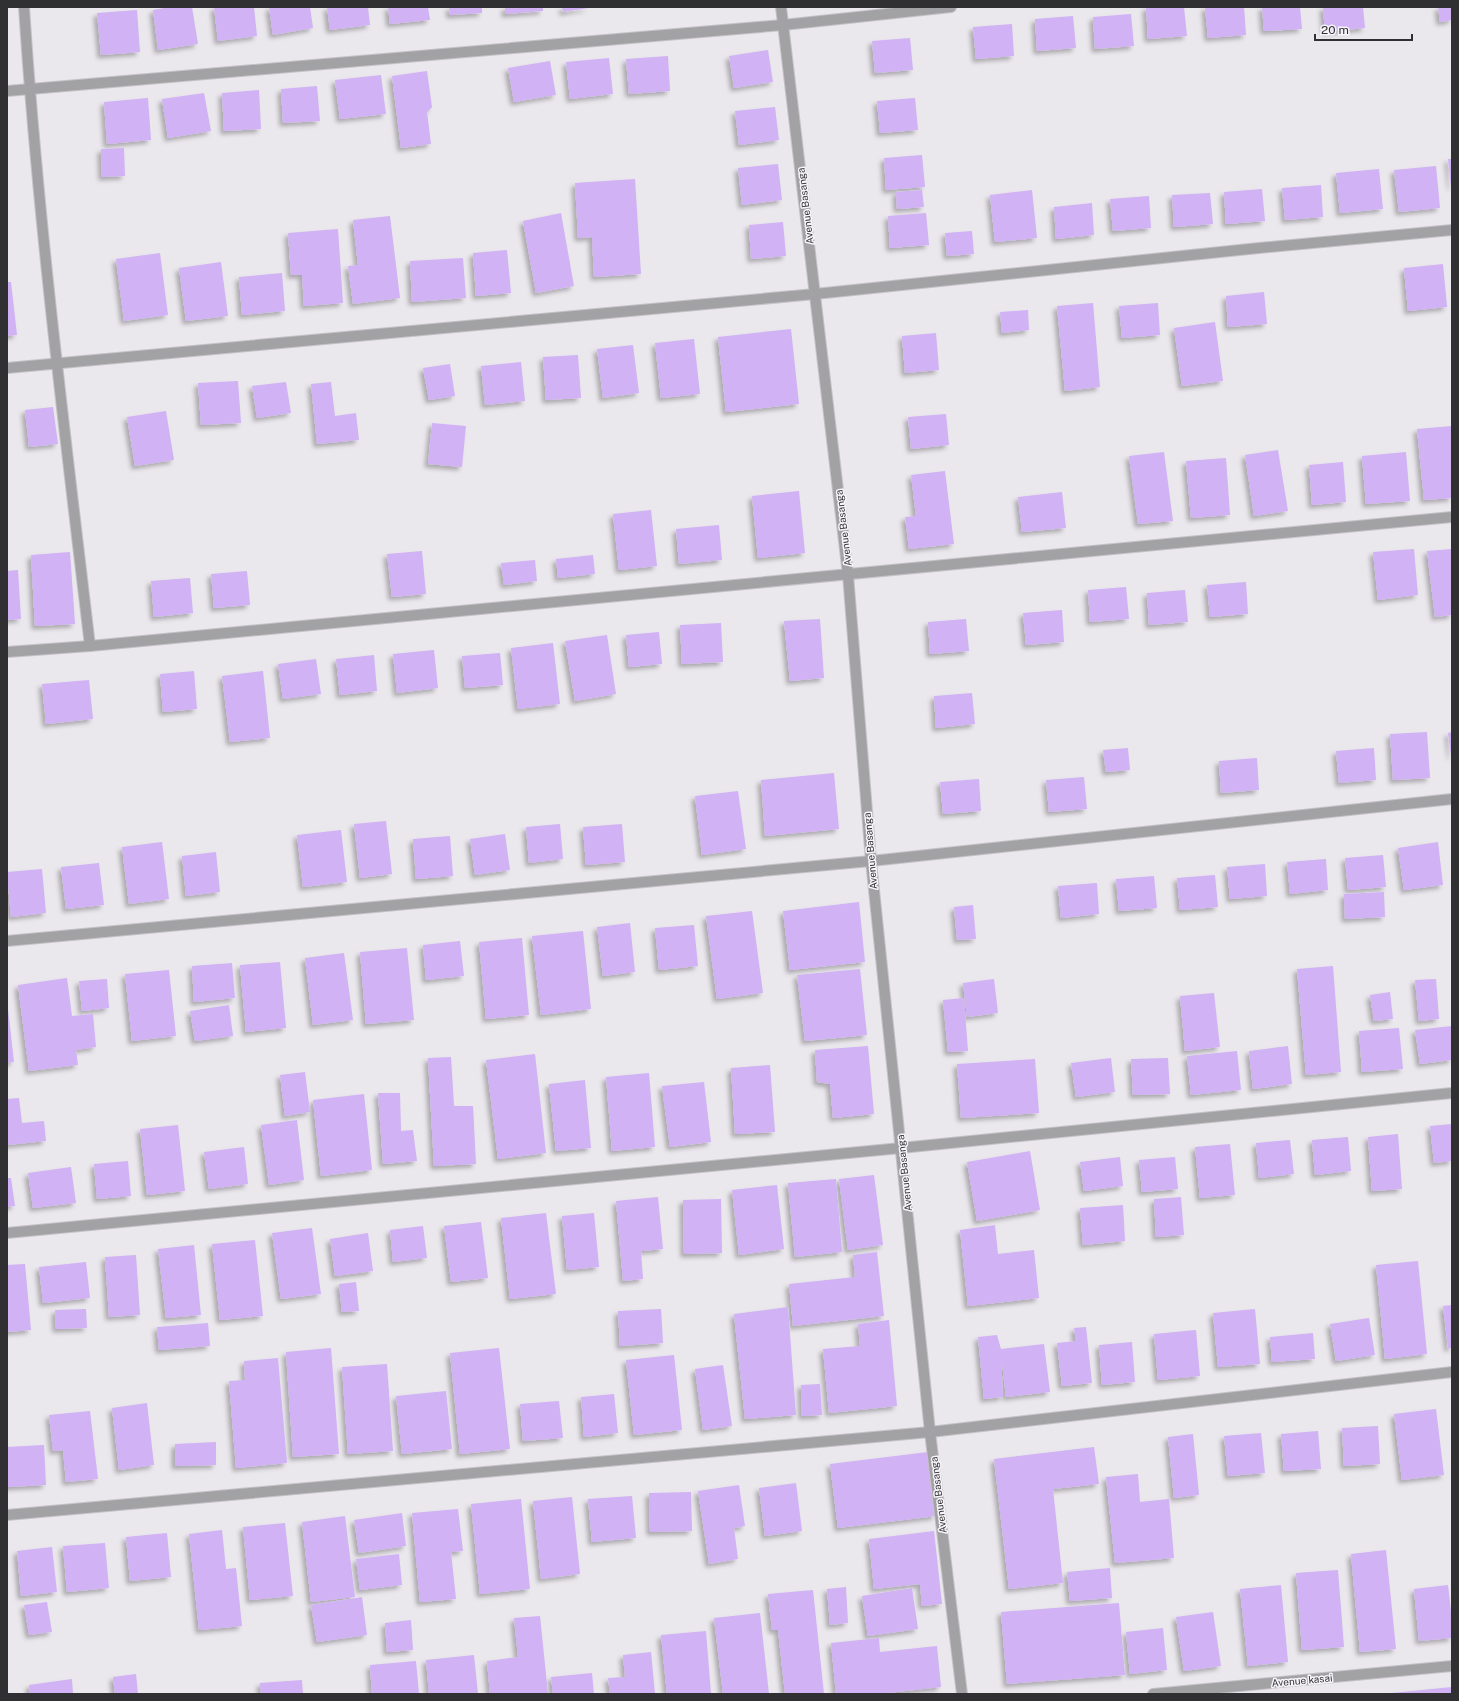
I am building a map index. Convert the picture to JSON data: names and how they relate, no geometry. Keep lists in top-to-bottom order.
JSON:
{
  "streets": {
    "street": ["Avenue Basanga", "Avenue kasai"]
  },
  "scale_bar": "20 m"
}
